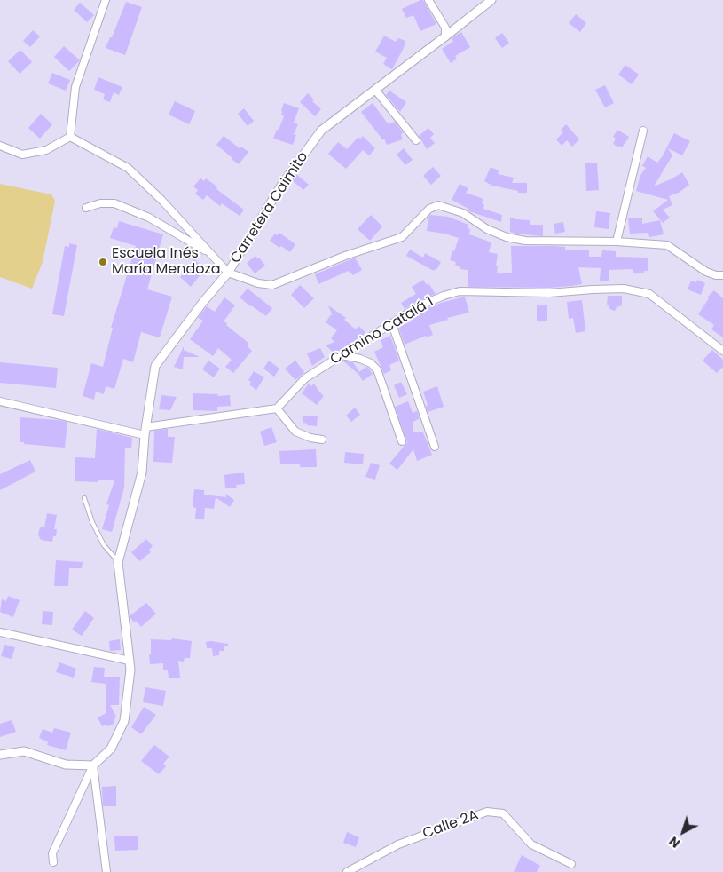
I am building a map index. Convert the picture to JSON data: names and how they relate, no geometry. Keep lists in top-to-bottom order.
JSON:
{
  "streets": {
    "street": ["Carretera Caimito", "Camino Catalá 1", "Calle 2A"]
  },
  "places": ["Escuela Inés María Mendoza"],
  "north": "bottom left"
}
